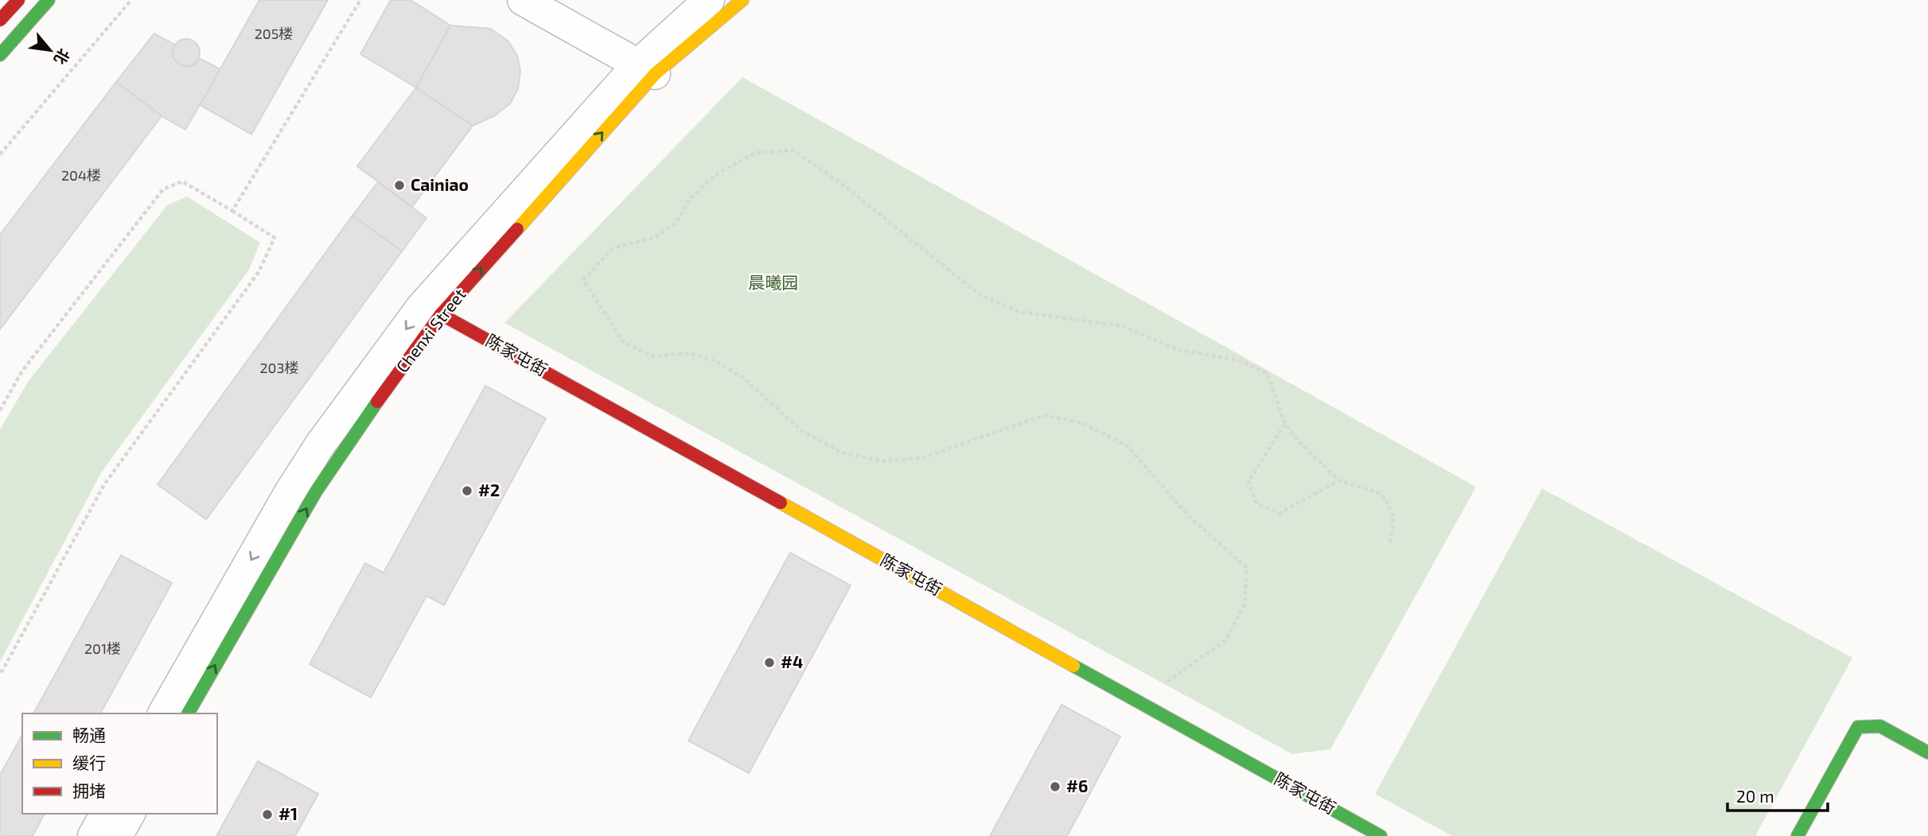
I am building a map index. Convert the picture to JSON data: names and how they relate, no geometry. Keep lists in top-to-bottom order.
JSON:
{
  "streets": {
    "street": ["Chenxi Street", "陈家屯街"]
  },
  "crossings": [
    ["Chenxi Street", "陈家屯街"]
  ],
  "parks": ["晨曦园"],
  "places": [
    "Cainiao",
    "#2",
    "#4",
    "#6",
    "#1"
  ],
  "house_numbers": [
    "205楼",
    "204楼",
    "203楼",
    "201楼"
  ],
  "legend": ["畅通", "缓行", "拥堵"],
  "scale_bar": "20 m",
  "north": "bottom right"
}
